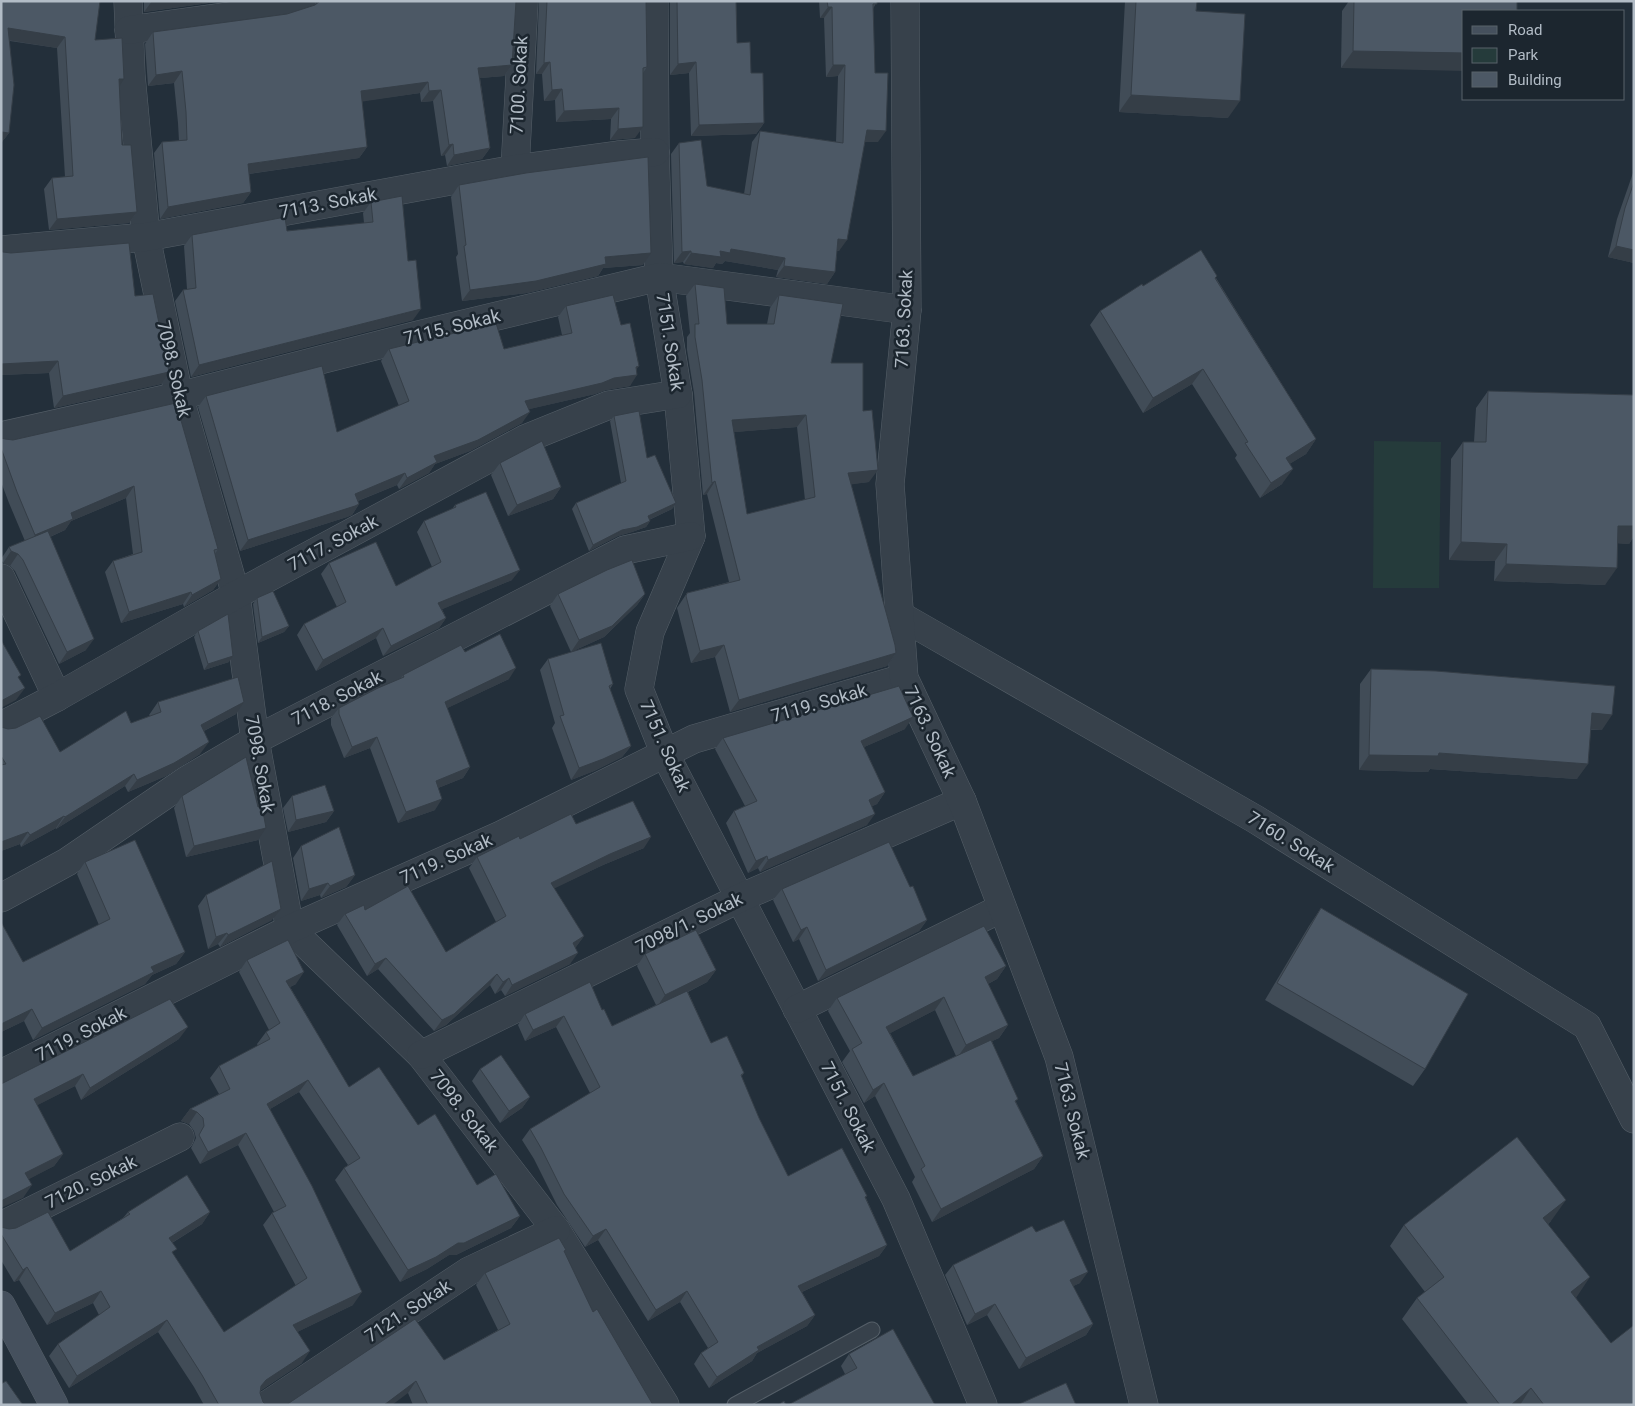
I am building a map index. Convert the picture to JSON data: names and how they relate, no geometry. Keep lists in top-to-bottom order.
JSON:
{
  "streets": {
    "street": [
      "7100. Sokak",
      "7113. Sokak",
      "7163. Sokak",
      "7115. Sokak",
      "7151. Sokak",
      "7098. Sokak",
      "7117. Sokak",
      "7118. Sokak",
      "7119. Sokak",
      "7160. Sokak",
      "7098/1. Sokak",
      "7120. Sokak",
      "7121. Sokak"
    ]
  },
  "crossings": [
    ["7100. Sokak", "7113. Sokak"],
    ["7113. Sokak", "7151. Sokak"],
    ["7113. Sokak", "7098. Sokak"],
    ["7163. Sokak", "7115. Sokak"],
    ["7163. Sokak", "7119. Sokak"],
    ["7163. Sokak", "7160. Sokak"],
    ["7163. Sokak", "7098/1. Sokak"],
    ["7115. Sokak", "7151. Sokak"],
    ["7115. Sokak", "7098. Sokak"],
    ["7151. Sokak", "7117. Sokak"],
    ["7151. Sokak", "7118. Sokak"],
    ["7151. Sokak", "7119. Sokak"],
    ["7151. Sokak", "7098/1. Sokak"],
    ["7098. Sokak", "7117. Sokak"],
    ["7098. Sokak", "7118. Sokak"],
    ["7098. Sokak", "7119. Sokak"],
    ["7098. Sokak", "7098/1. Sokak"],
    ["7098. Sokak", "7121. Sokak"]
  ],
  "legend": ["Road", "Park", "Building"]
}
